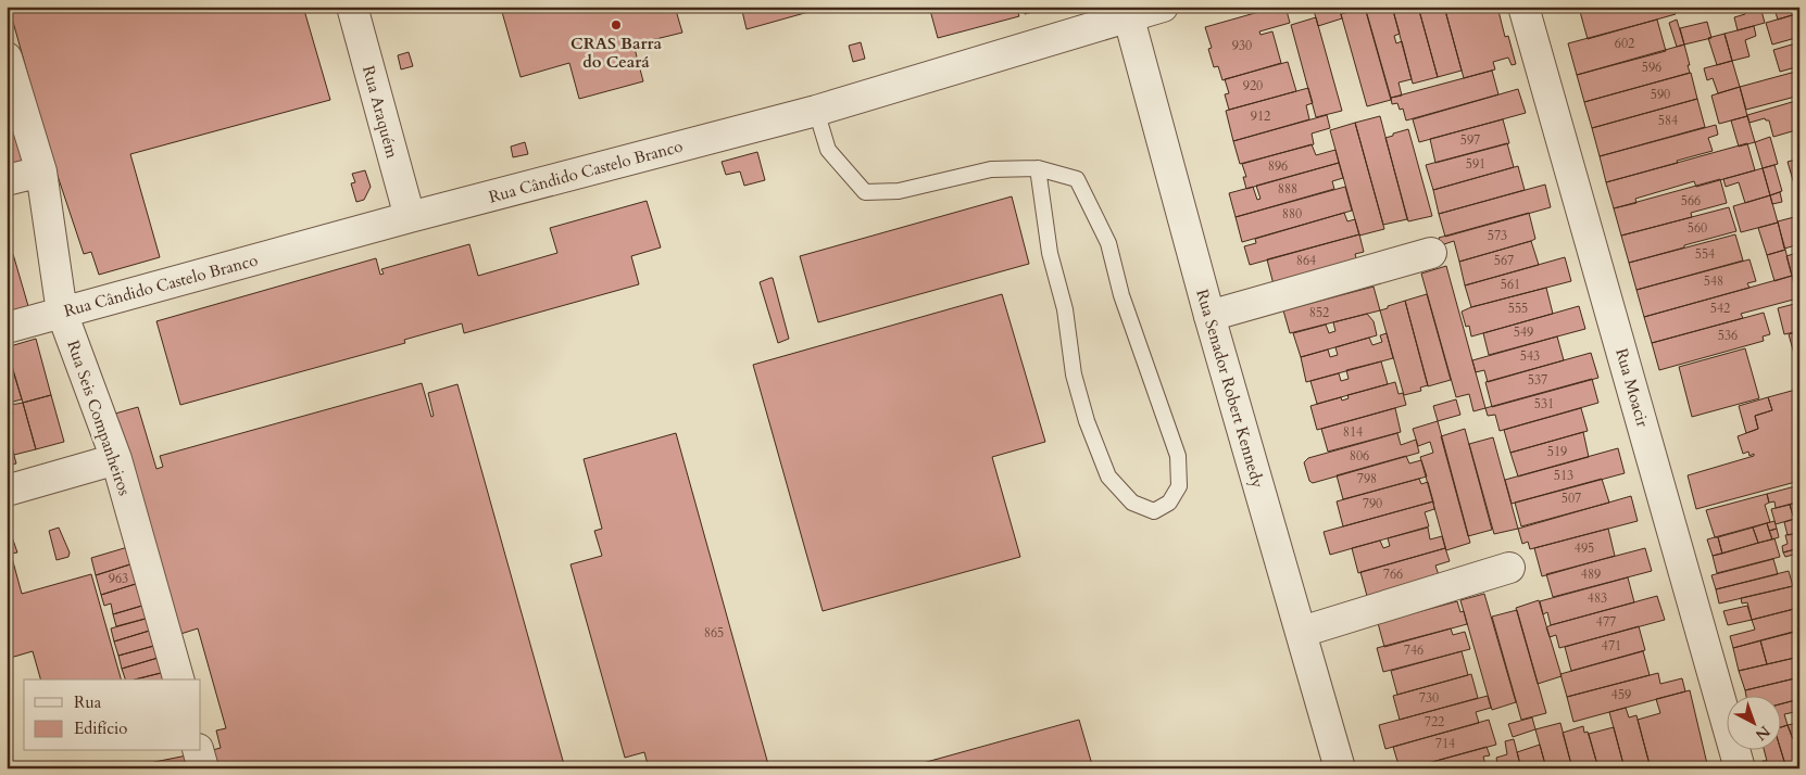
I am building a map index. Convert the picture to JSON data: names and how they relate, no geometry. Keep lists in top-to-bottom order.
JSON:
{
  "streets": {
    "street": [
      "Rua Araquém",
      "Rua Cândido Castelo Branco",
      "Rua Moacir",
      "Rua Senador Robert Kennedy",
      "Rua Seis Companheiros"
    ]
  },
  "crossings": [
    ["Rua Araquém", "Rua Cândido Castelo Branco"],
    ["Rua Cândido Castelo Branco", "Rua Senador Robert Kennedy"],
    ["Rua Cândido Castelo Branco", "Rua Seis Companheiros"]
  ],
  "places": ["CRAS Barra do Ceará"],
  "house_numbers": [
    "602",
    "930",
    "596",
    "920",
    "590",
    "912",
    "584",
    "597",
    "591",
    "896",
    "888",
    "566",
    "880",
    "560",
    "573",
    "554",
    "864",
    "567",
    "548",
    "561",
    "555",
    "542",
    "852",
    "549",
    "536",
    "543",
    "537",
    "531",
    "814",
    "519",
    "806",
    "513",
    "798",
    "507",
    "790",
    "495",
    "766",
    "489",
    "963",
    "483",
    "477",
    "865",
    "471",
    "746",
    "459",
    "730",
    "722",
    "714"
  ],
  "legend": ["Rua", "Edifício"],
  "north": "bottom right"
}
